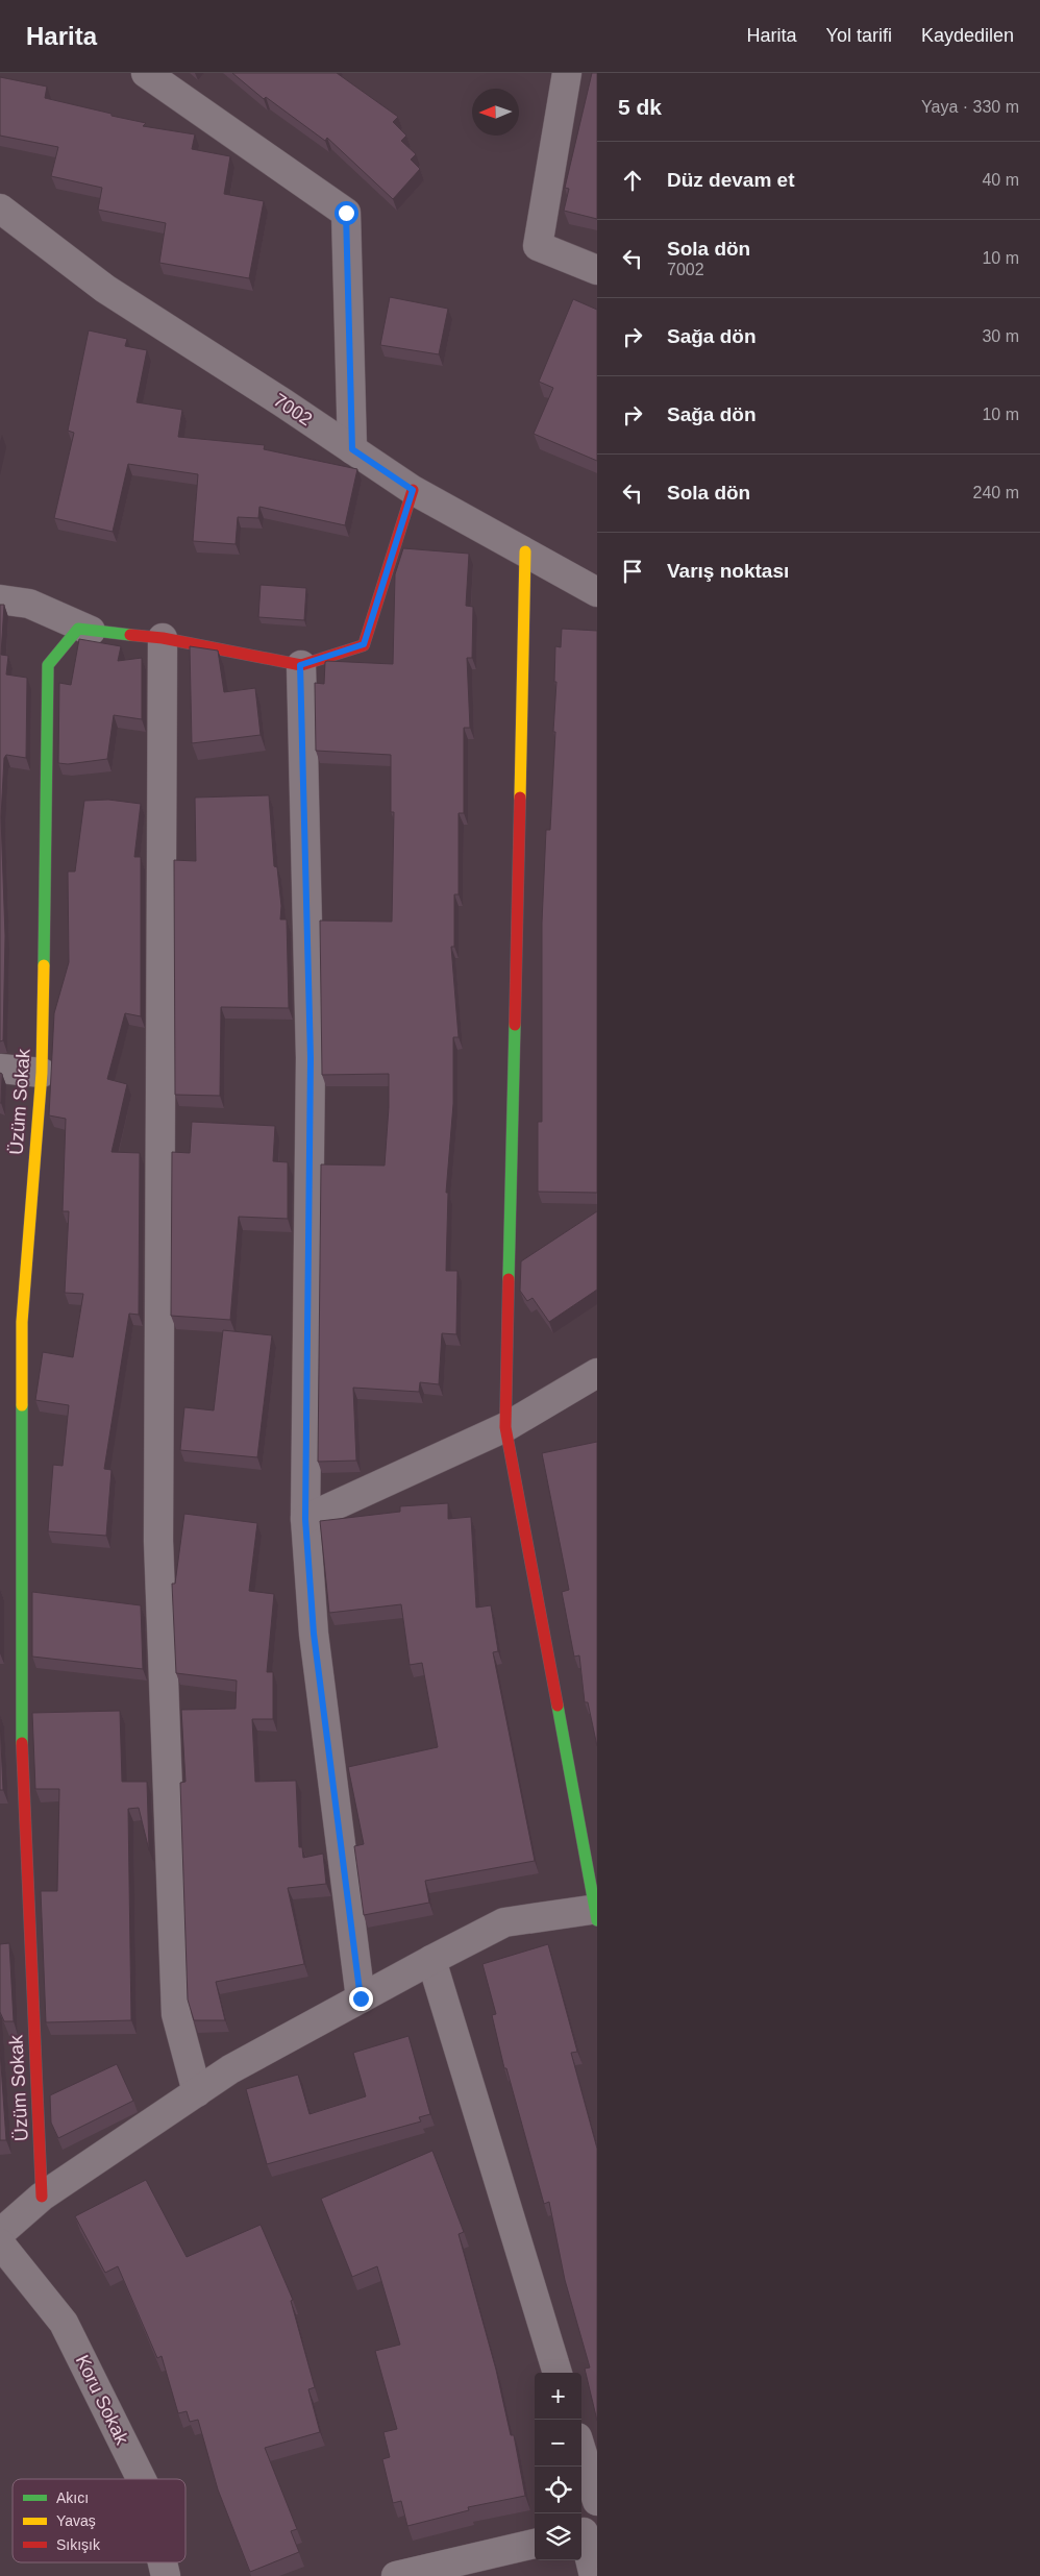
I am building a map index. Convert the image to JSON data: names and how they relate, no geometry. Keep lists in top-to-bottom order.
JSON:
{
  "streets": {
    "street": ["7002", "Üzüm Sokak", "Koru Sokak"]
  },
  "legend": ["Akıcı", "Yavaş", "Sıkışık"],
  "north": "left",
  "page": {
    "header": "Harita",
    "nav": ["Harita", "Yol tarifi", "Kaydedilen"],
    "heading": ["5 dk", "Yaya · 330 m"],
    "list": [
      ["Düz devam et", "40 m"],
      ["Sola dön", "7002", "10 m"],
      ["Sağa dön", "30 m"],
      ["Sağa dön", "10 m"],
      ["Sola dön", "240 m"],
      "Varış noktası"
    ],
    "map_buttons": ["+", "−"]
  }
}
